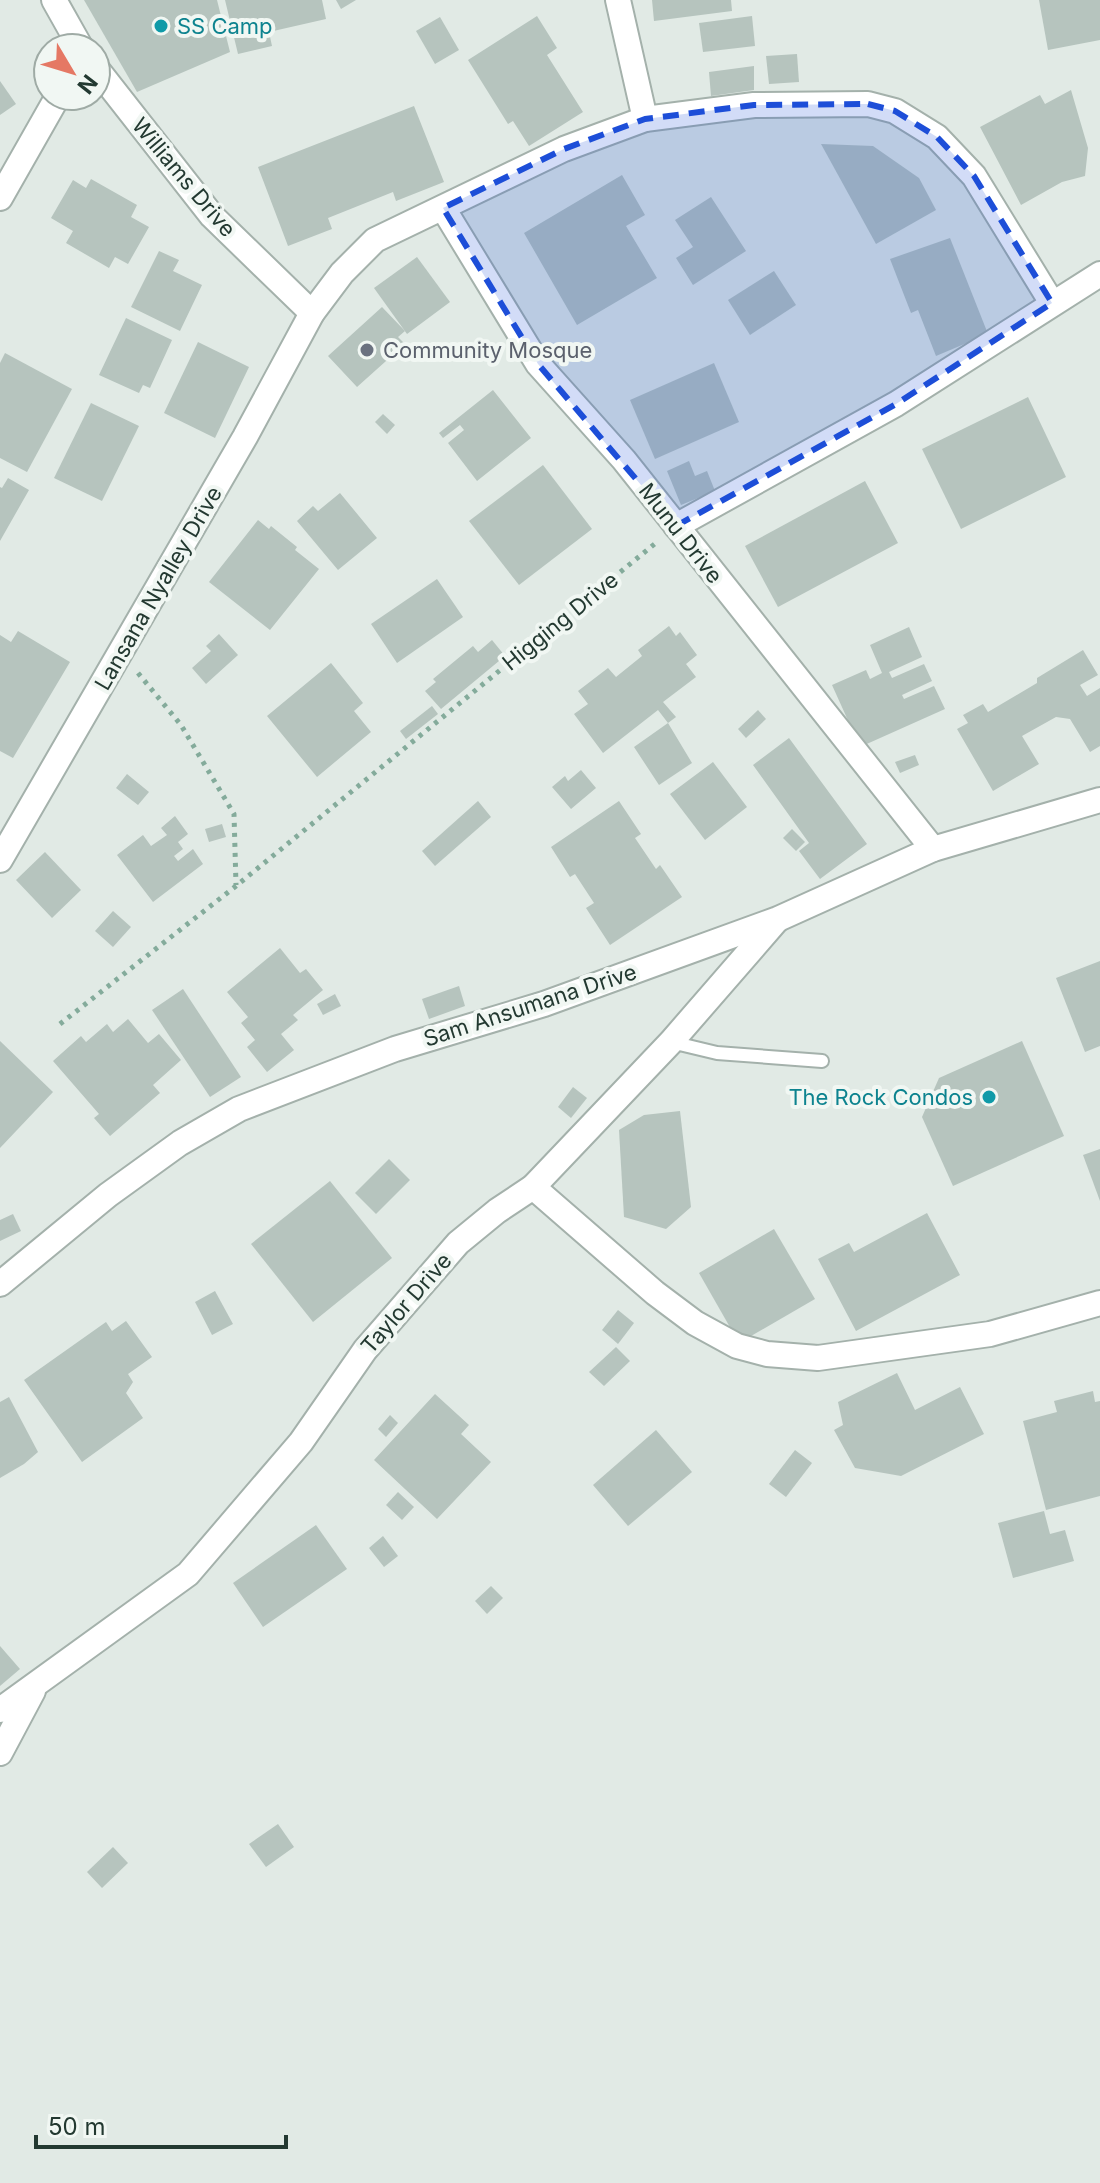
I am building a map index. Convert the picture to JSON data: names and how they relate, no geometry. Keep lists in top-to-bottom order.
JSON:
{
  "streets": {
    "street": [
      "Williams Drive",
      "Munu Drive",
      "Lansana Nyalley Drive",
      "Sam Ansumana Drive",
      "Taylor Drive"
    ],
    "path": ["Higging Drive"]
  },
  "crossings": [
    ["Williams Drive", "Lansana Nyalley Drive"],
    ["Munu Drive", "Lansana Nyalley Drive"],
    ["Munu Drive", "Higging Drive"],
    ["Munu Drive", "Sam Ansumana Drive"],
    ["Sam Ansumana Drive", "Taylor Drive"]
  ],
  "places": ["SS Camp", "Community Mosque", "The Rock Condos"],
  "scale_bar": "50 m",
  "north": "bottom right"
}
